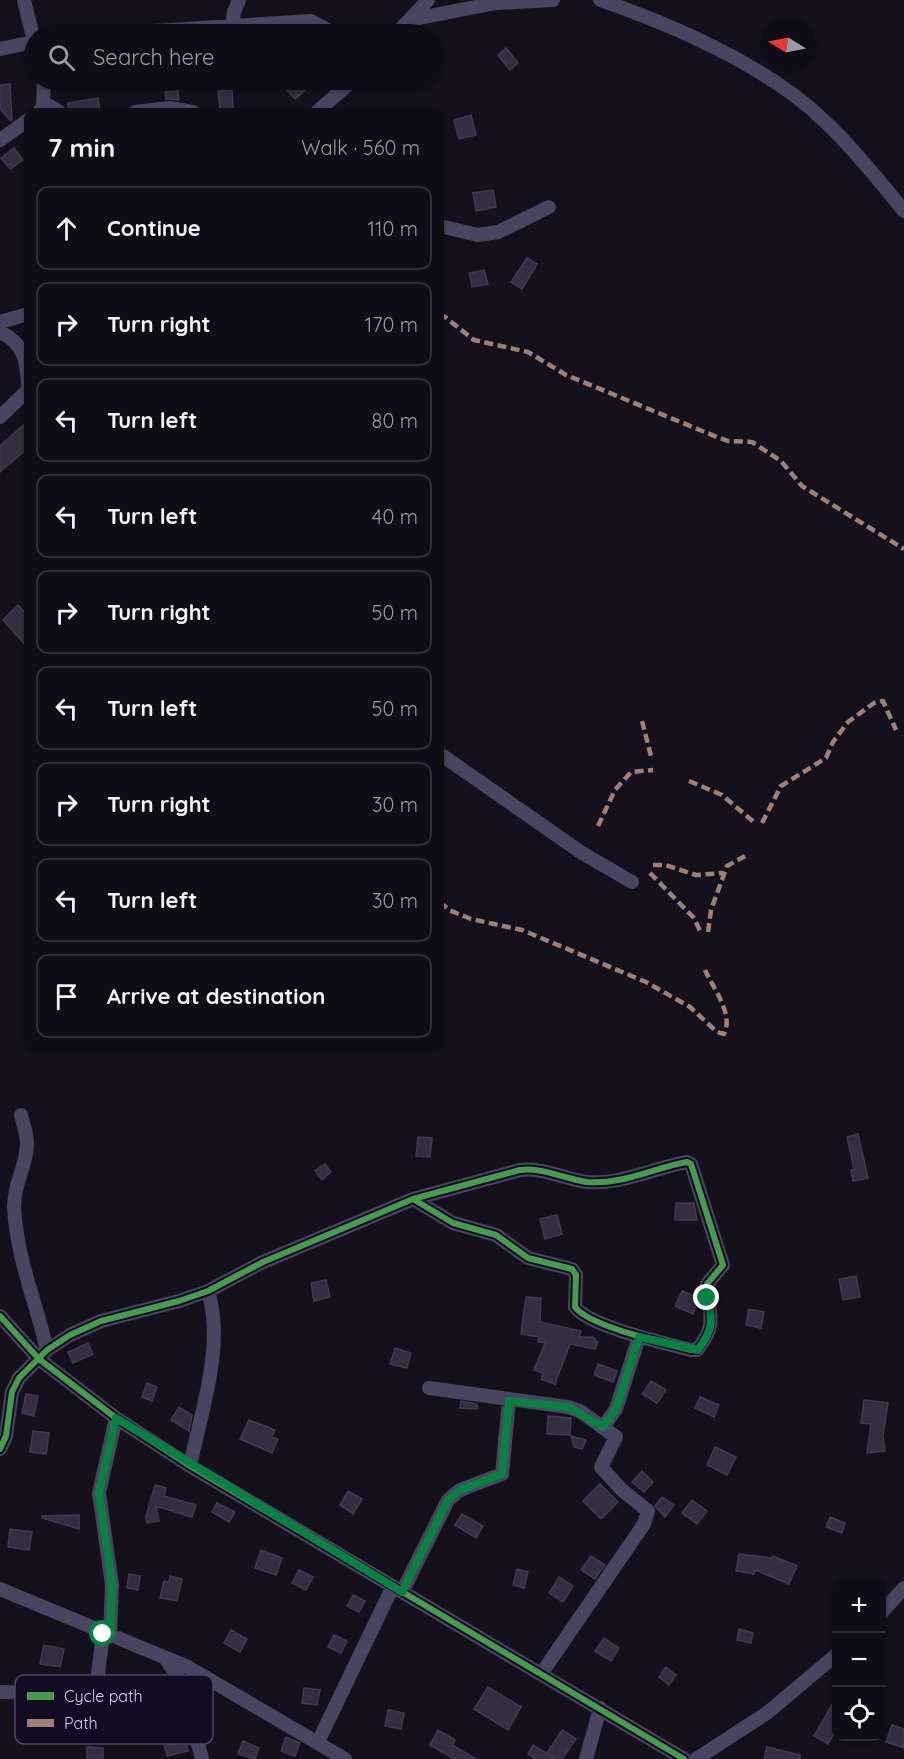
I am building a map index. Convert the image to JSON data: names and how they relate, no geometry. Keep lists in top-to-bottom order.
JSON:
{
  "legend": ["Cycle path", "Path"],
  "north": "left",
  "page": {
    "search": "Search here",
    "heading": ["7 min", "Walk · 560 m"],
    "list": [
      ["Continue", "110 m"],
      ["Turn right", "170 m"],
      ["Turn left", "80 m"],
      ["Turn left", "40 m"],
      ["Turn right", "50 m"],
      ["Turn left", "50 m"],
      ["Turn right", "30 m"],
      ["Turn left", "30 m"],
      "Arrive at destination"
    ],
    "map_buttons": ["+", "−"]
  }
}
